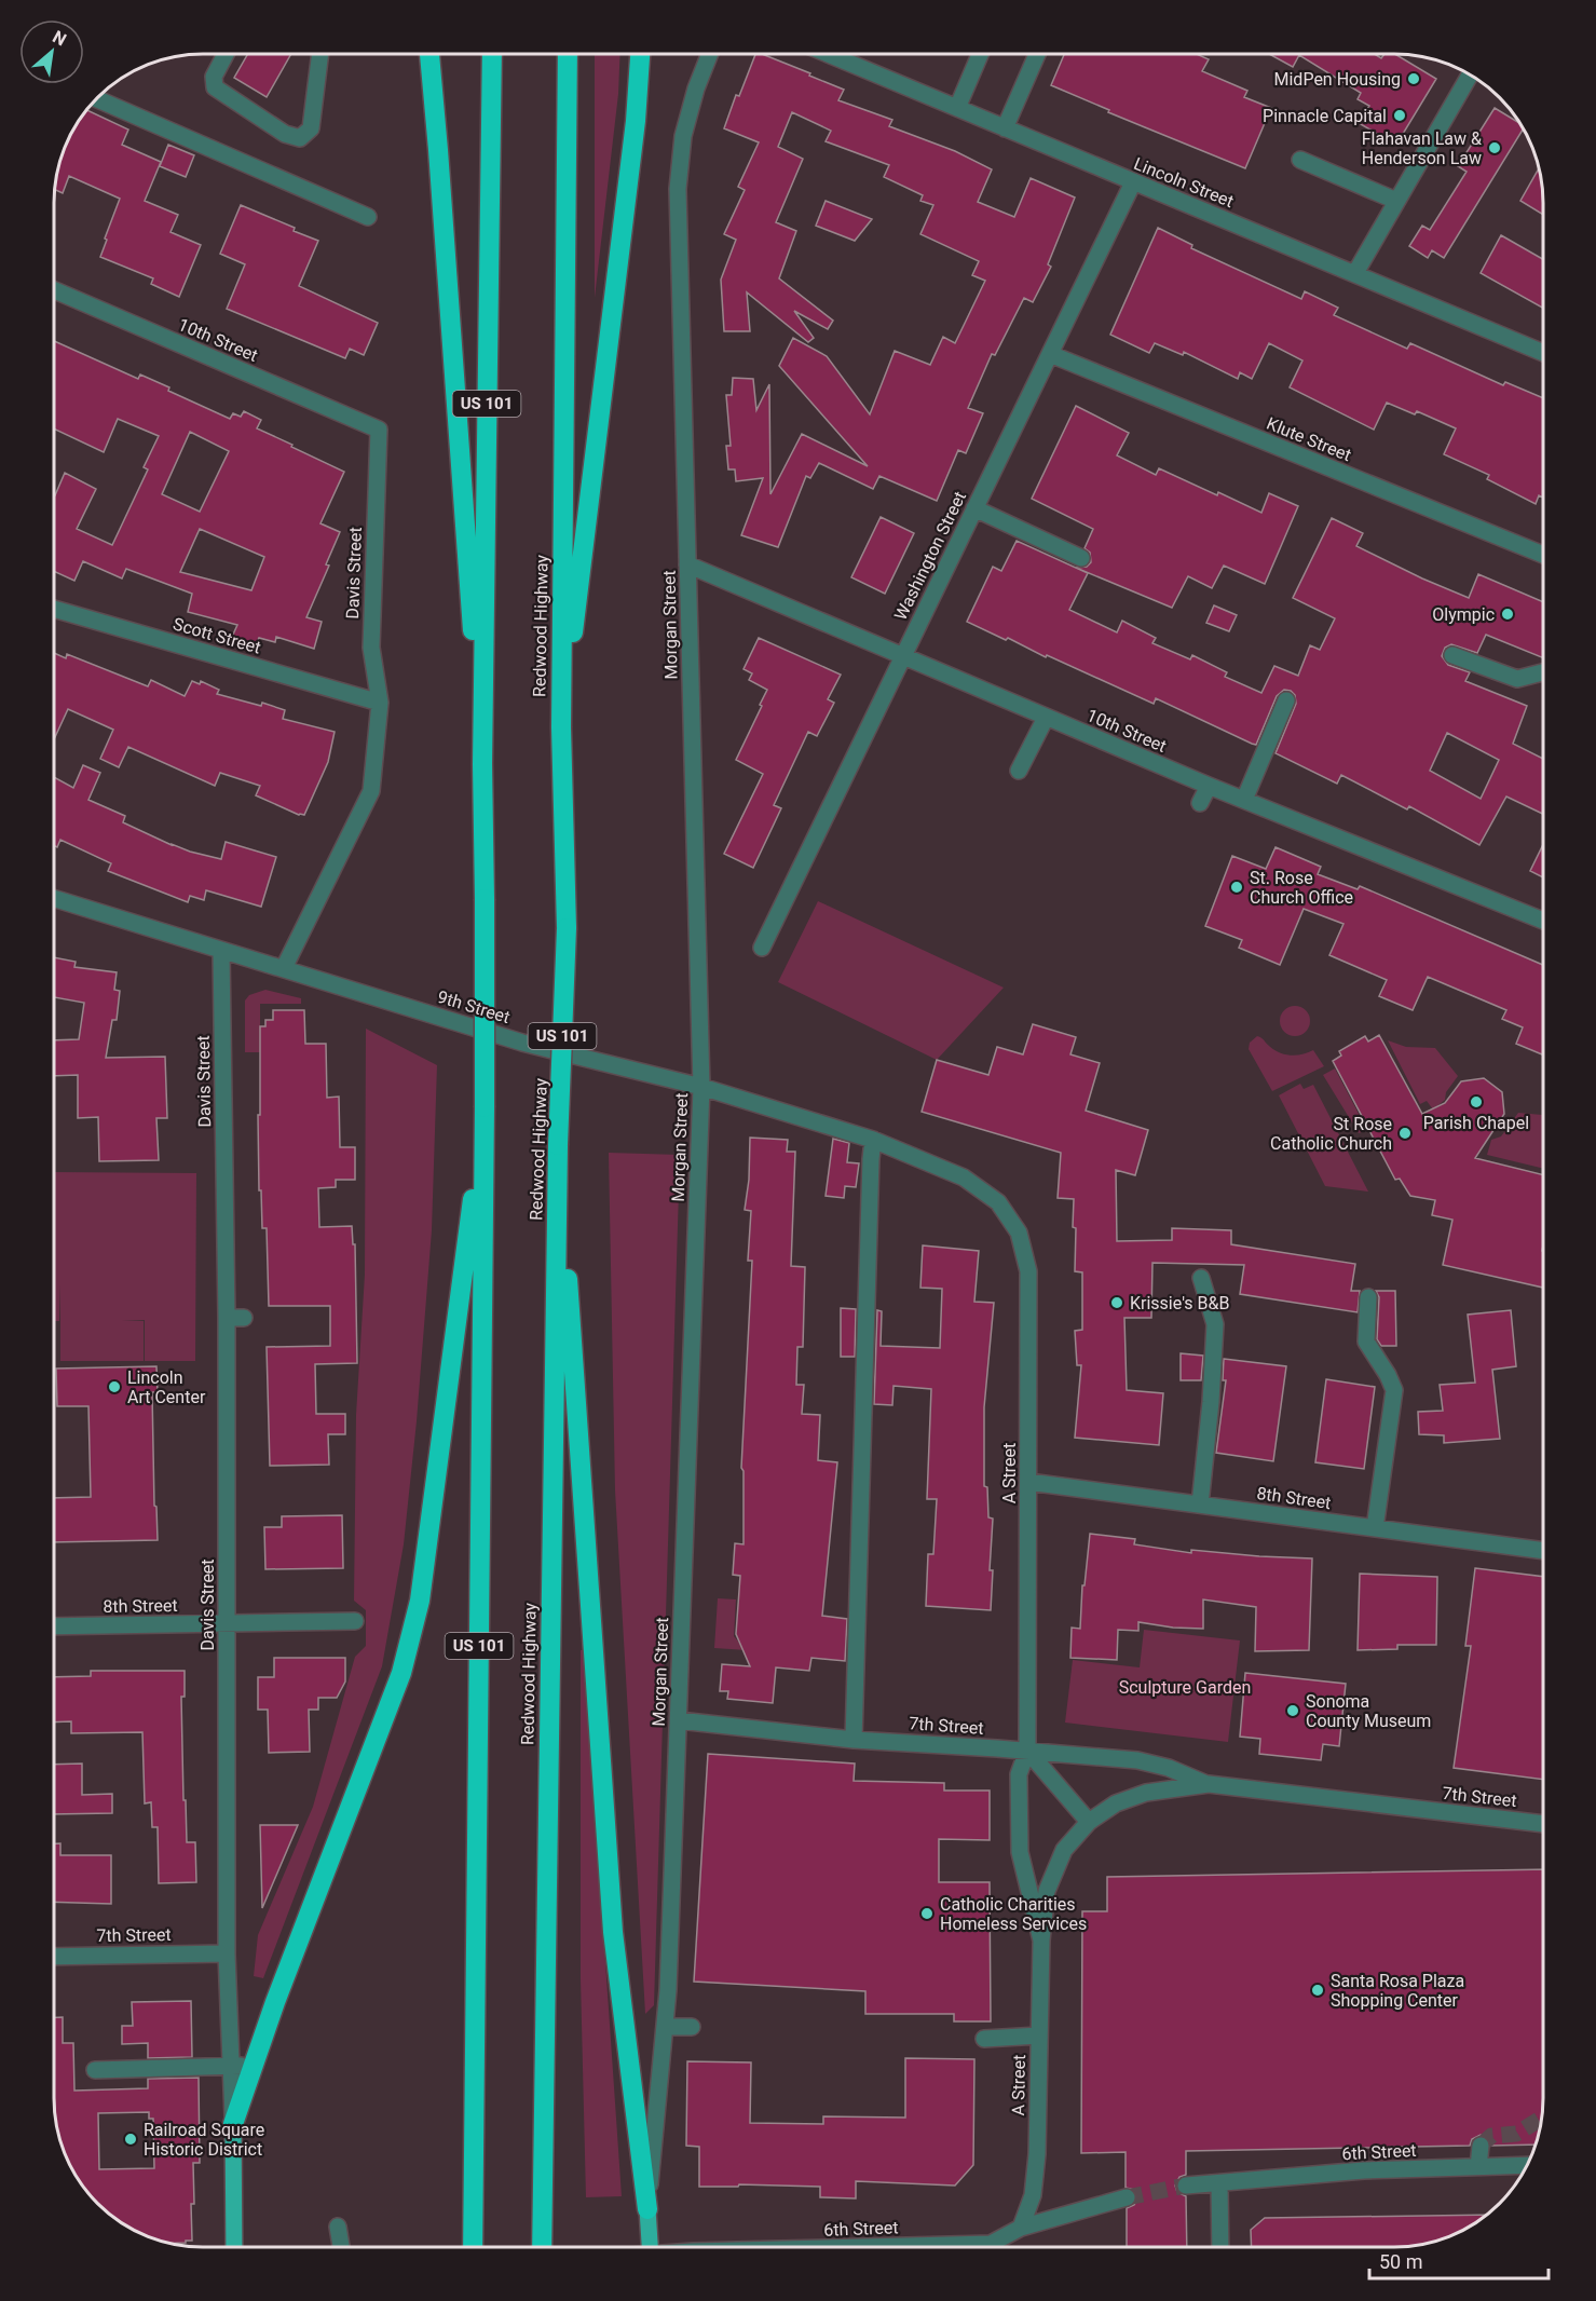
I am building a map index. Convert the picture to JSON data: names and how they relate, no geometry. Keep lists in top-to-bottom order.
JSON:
{
  "streets": {
    "highway": ["US 101", "Redwood Highway"],
    "main road": ["Davis Street", "Morgan Street"],
    "street": [
      "Lincoln Street",
      "10th Street",
      "Klute Street",
      "Washington Street",
      "Scott Street",
      "9th Street",
      "A Street",
      "8th Street",
      "7th Street",
      "6th Street"
    ]
  },
  "crossings": [
    ["Lincoln Street", "Washington Street"],
    ["10th Street", "Washington Street"],
    ["10th Street", "Davis Street"],
    ["10th Street", "Morgan Street"],
    ["Klute Street", "Washington Street"],
    ["Davis Street", "Scott Street"],
    ["Davis Street", "9th Street"],
    ["Davis Street", "8th Street"],
    ["Davis Street", "7th Street"],
    ["Morgan Street", "9th Street"],
    ["Morgan Street", "7th Street"],
    ["9th Street", "A Street"],
    ["A Street", "8th Street"],
    ["A Street", "7th Street"],
    ["A Street", "6th Street"]
  ],
  "parks": ["Sculpture Garden"],
  "places": [
    "MidPen Housing",
    "Pinnacle Capital",
    "Flahavan Law & Henderson Law",
    "Olympic",
    "St. Rose Church Office",
    "Parish Chapel",
    "St Rose Catholic Church",
    "Krissie's B&B",
    "Lincoln Art Center",
    "Sonoma County Museum",
    "Catholic Charities Homeless Services",
    "Santa Rosa Plaza Shopping Center",
    "Railroad Square Historic District"
  ],
  "scale_bar": "50 m",
  "north": "top right"
}
